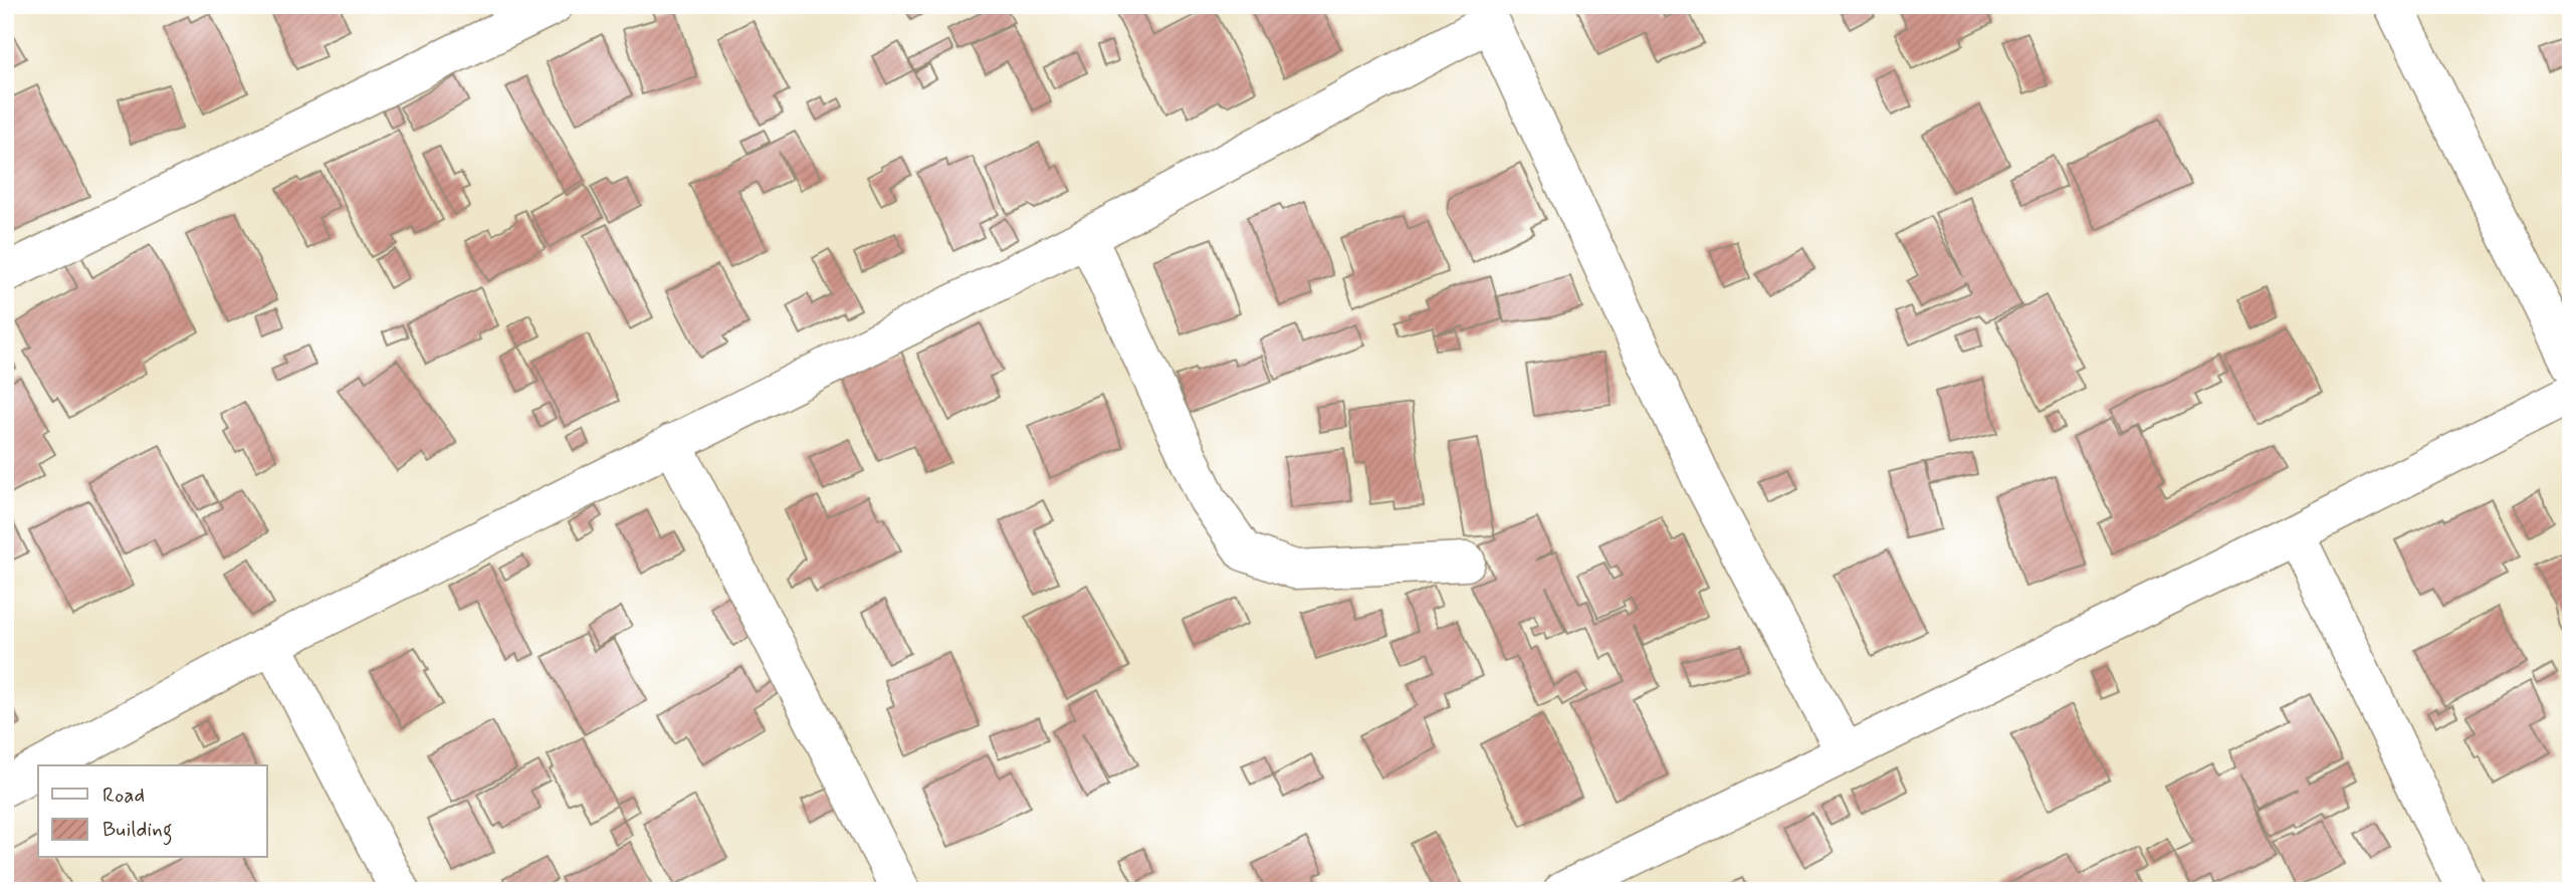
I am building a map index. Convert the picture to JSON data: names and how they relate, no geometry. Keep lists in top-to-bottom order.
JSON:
{
  "legend": ["Road", "Building"]
}
